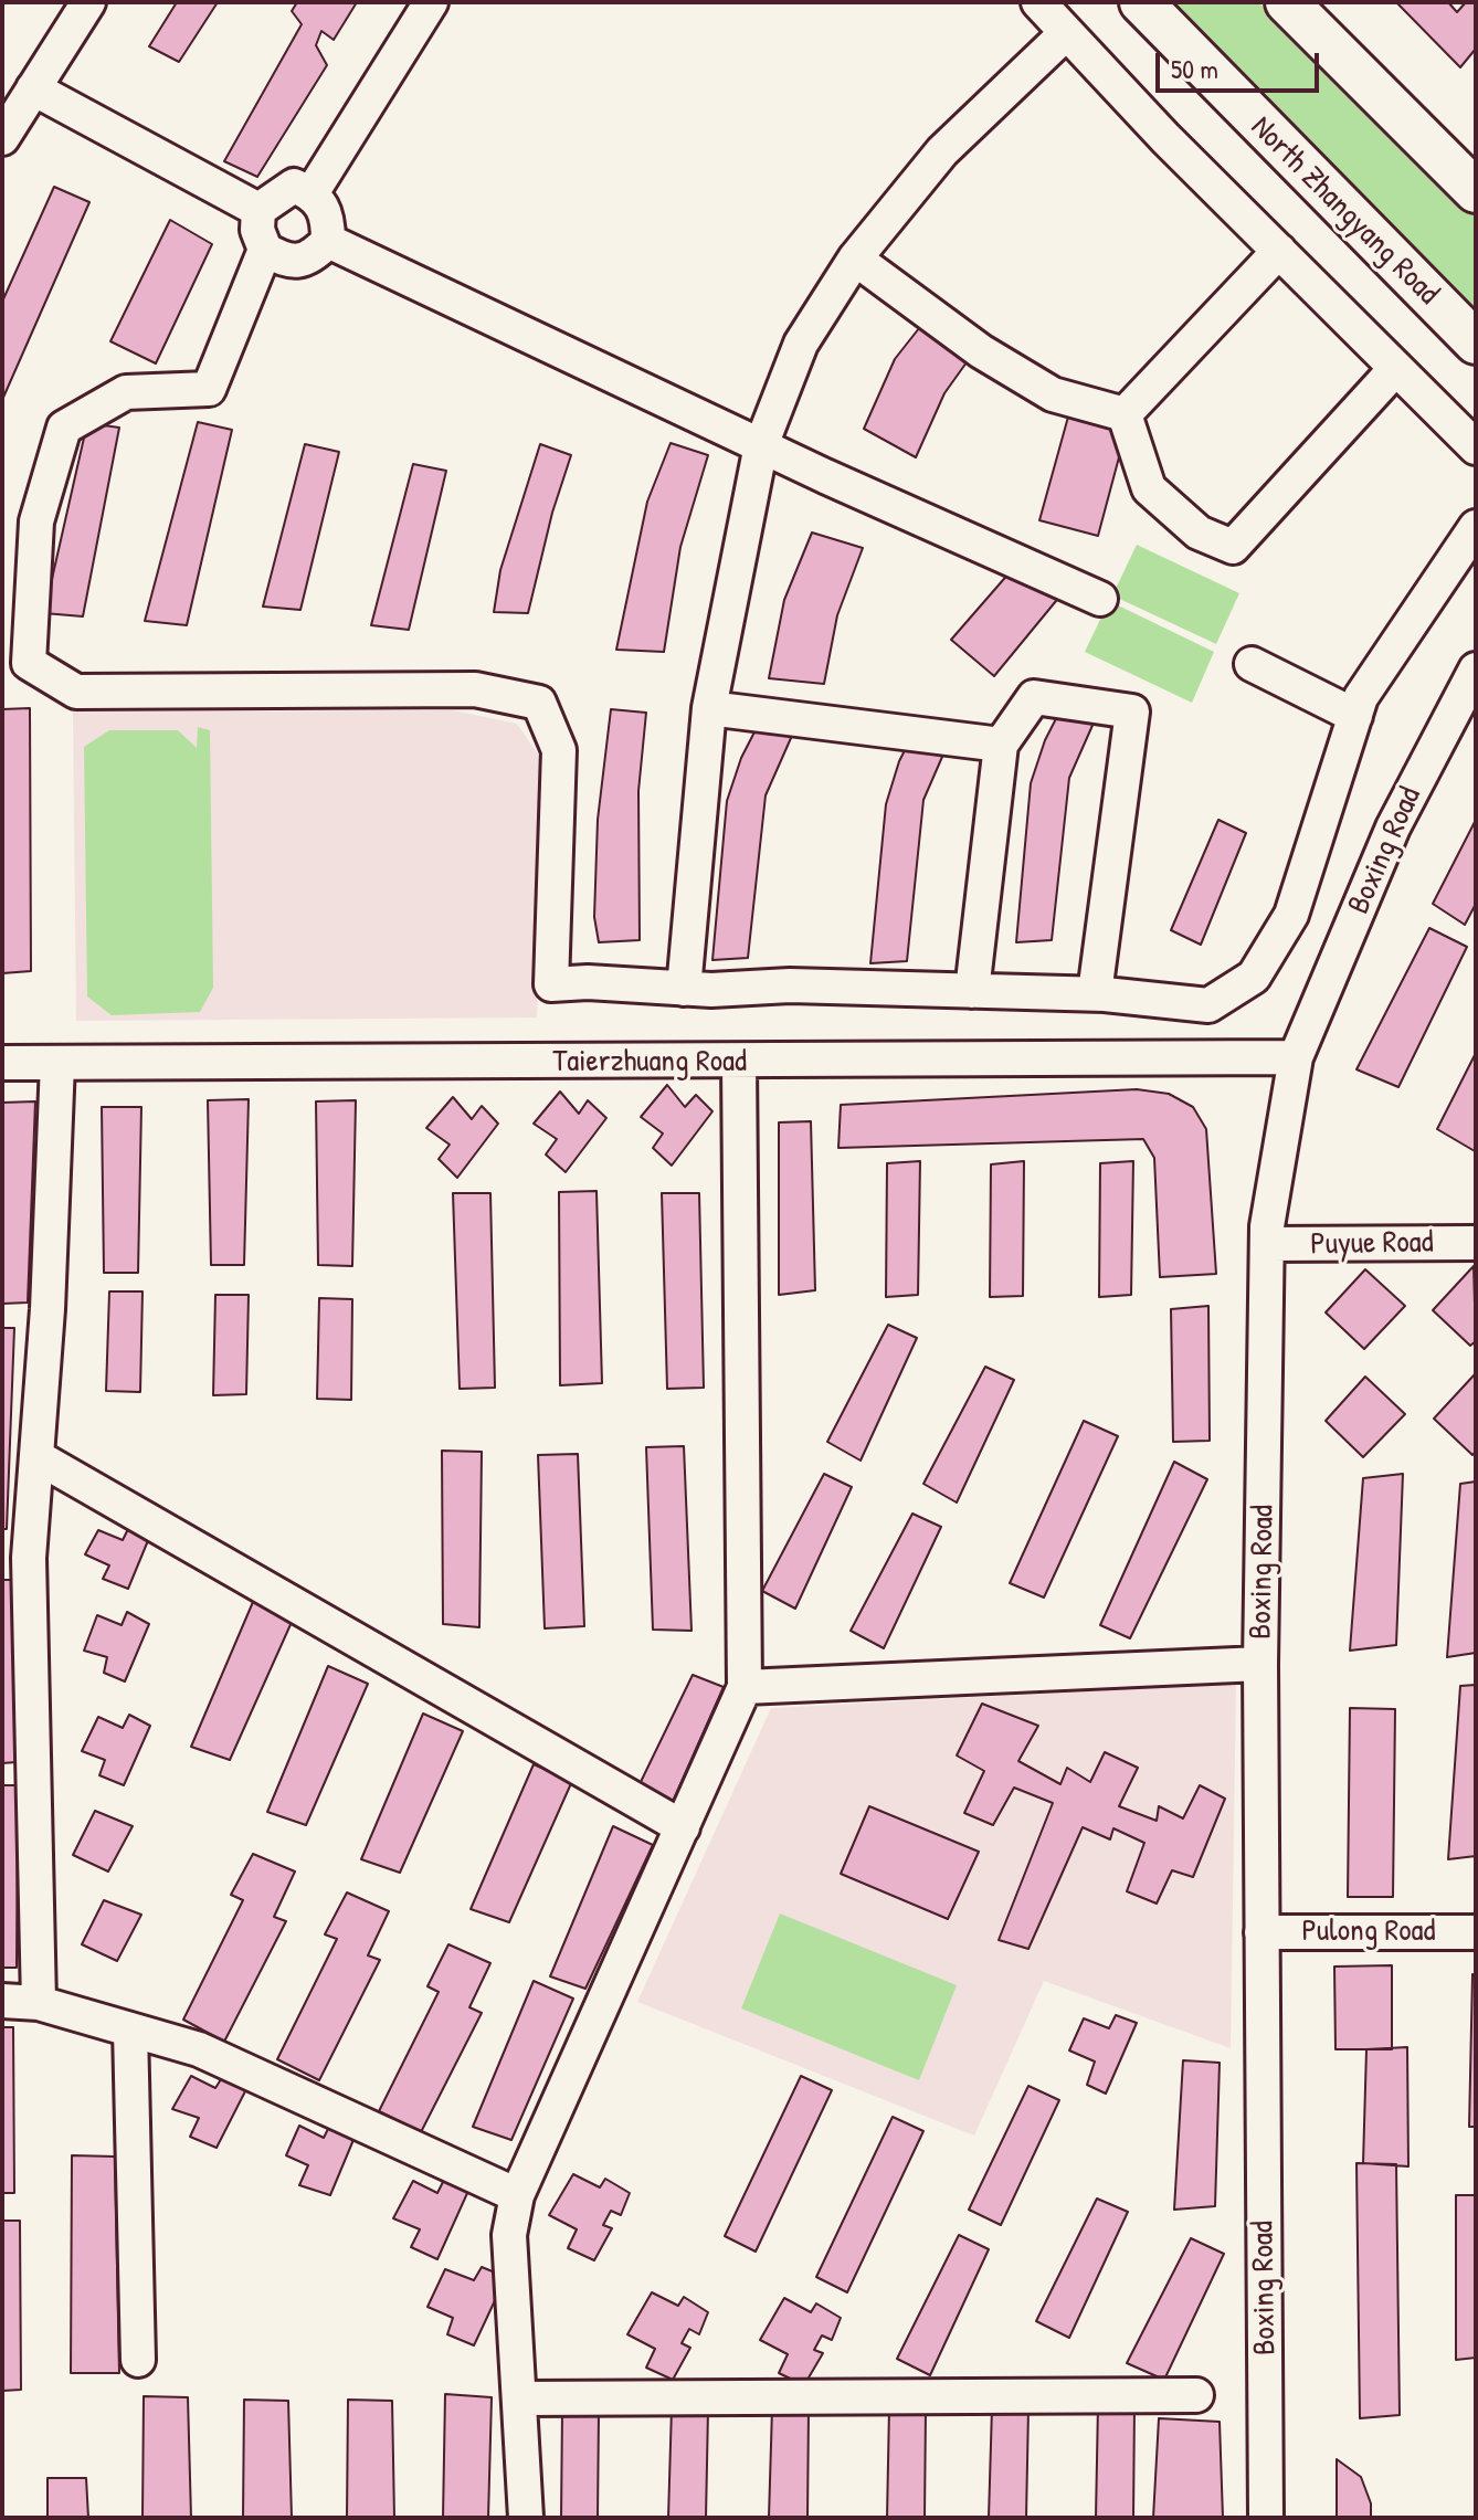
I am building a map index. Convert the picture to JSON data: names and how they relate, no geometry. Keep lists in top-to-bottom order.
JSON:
{
  "streets": {
    "main road": ["North Zhangyang Road"],
    "street": [
      "Boxing Road",
      "Taierzhuang Road",
      "Puyue Road",
      "Pulong Road"
    ]
  },
  "crossings": [
    ["Boxing Road", "Taierzhuang Road"],
    ["Boxing Road", "Puyue Road"],
    ["Boxing Road", "Pulong Road"]
  ],
  "scale_bar": "50 m"
}
